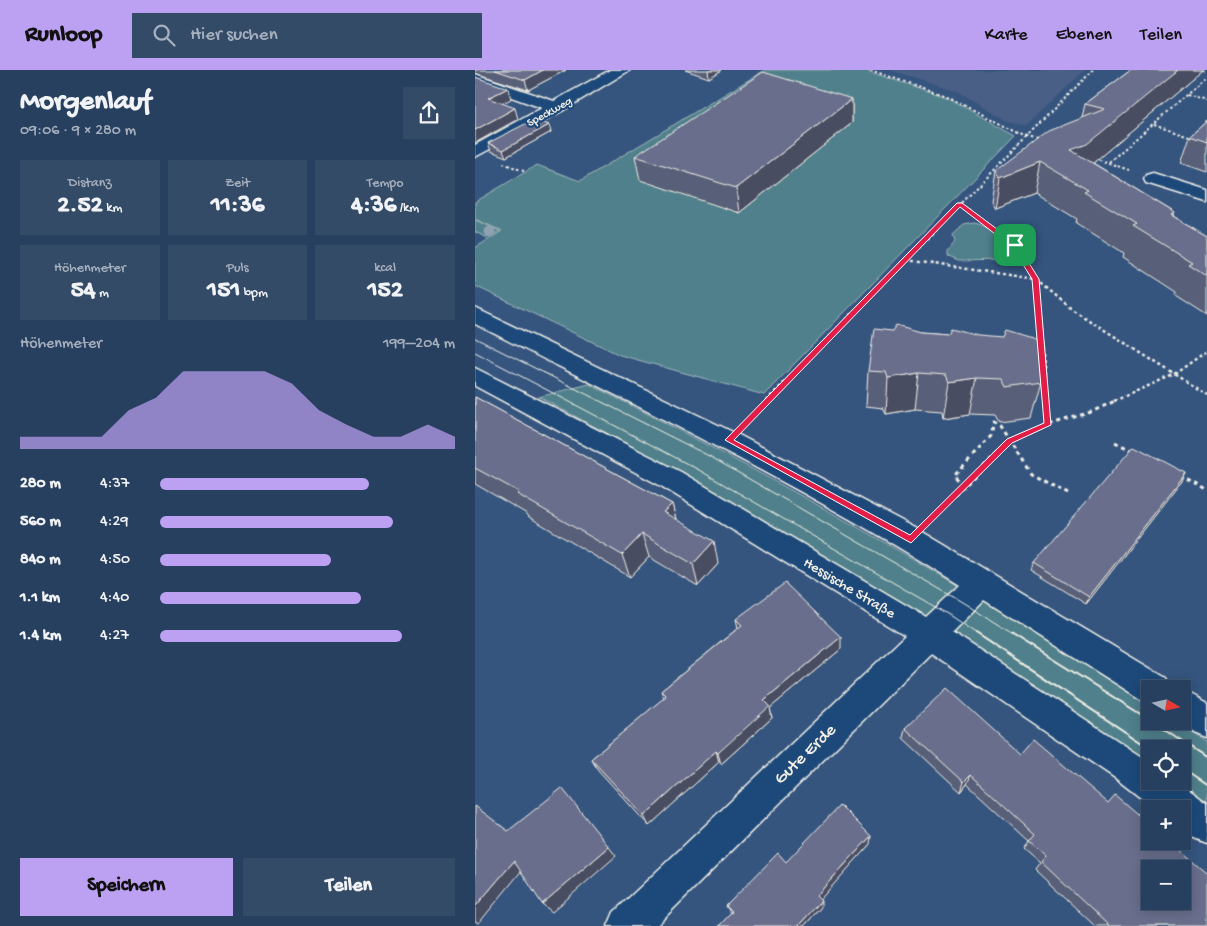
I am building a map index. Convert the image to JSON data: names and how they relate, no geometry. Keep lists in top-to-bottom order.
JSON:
{
  "streets": {
    "street": ["Speckweg", "Hessische Straße", "Gute Erde"]
  },
  "crossings": [
    ["Hessische Straße", "Gute Erde"]
  ],
  "north": "right",
  "page": {
    "header": "Runloop",
    "search": "Hier suchen",
    "nav": ["Karte", "Ebenen", "Teilen"],
    "heading": ["Morgenlauf", "09:06 · 9 × 280 m"],
    "stats": [
      ["Distanz", "2.52 km"],
      ["Zeit", "11:36"],
      ["Tempo", "4:36 /km"],
      ["Höhenmeter", "54 m"],
      ["Puls", "151 bpm"],
      ["kcal", "152"]
    ],
    "chart": ["Höhenmeter", "199–204 m"],
    "list": [
      {
        "name": "280 m",
        "note": "4:37"
      },
      {
        "name": "560 m",
        "note": "4:29"
      },
      {
        "name": "840 m",
        "note": "4:50"
      },
      {
        "name": "1.1 km",
        "note": "4:40"
      },
      {
        "name": "1.4 km",
        "note": "4:27"
      }
    ],
    "map_buttons": ["+", "−"],
    "buttons": ["Speichern", "Teilen"]
  }
}
